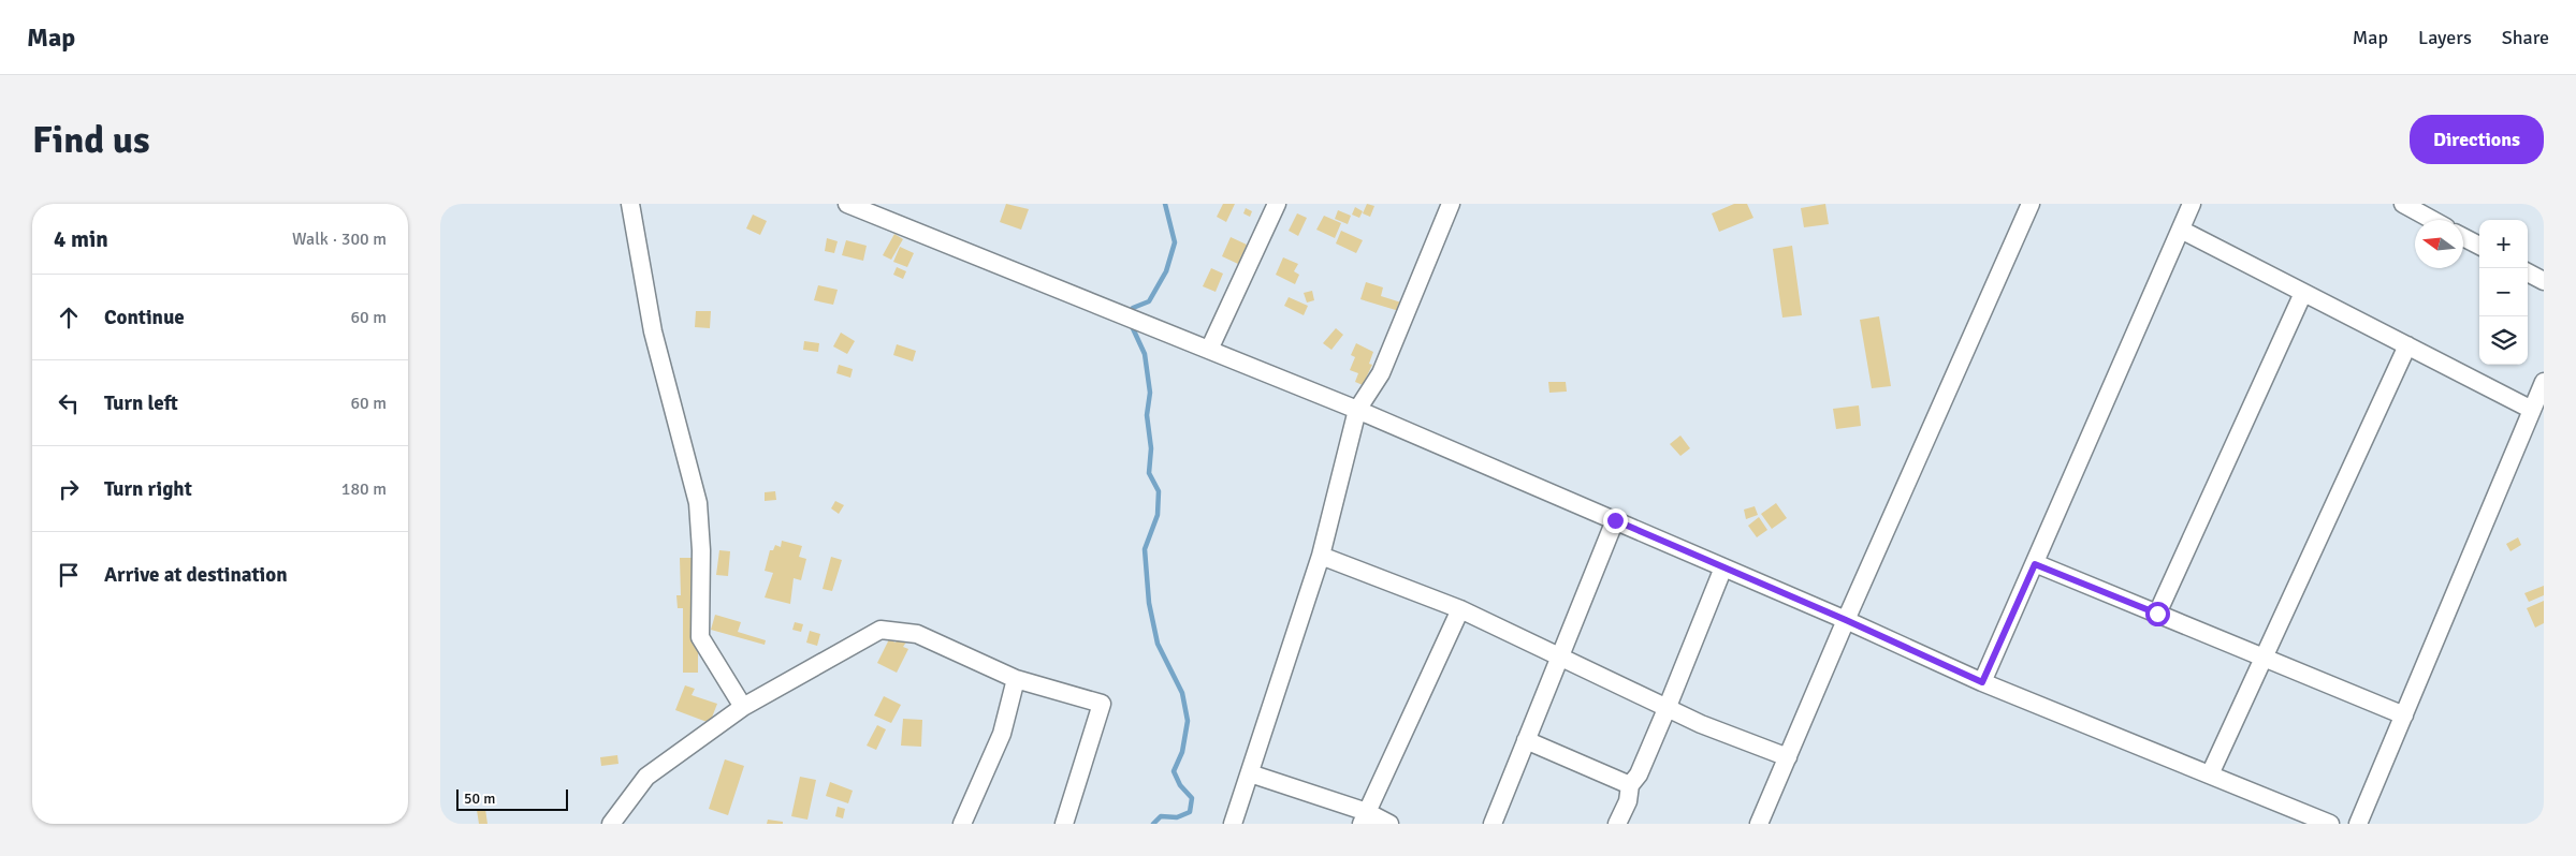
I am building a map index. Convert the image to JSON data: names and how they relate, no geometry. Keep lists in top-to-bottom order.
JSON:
{
  "scale_bar": "50 m",
  "north": "left",
  "page": {
    "header": "Map",
    "nav": ["Map", "Layers", "Share"],
    "buttons": "Directions",
    "title": "Find us",
    "heading": ["4 min", "Walk · 300 m"],
    "map_buttons": ["+", "−"],
    "list": [
      ["Continue", "60 m"],
      ["Turn left", "60 m"],
      ["Turn right", "180 m"],
      "Arrive at destination"
    ],
    "scale": "50 m"
  }
}
